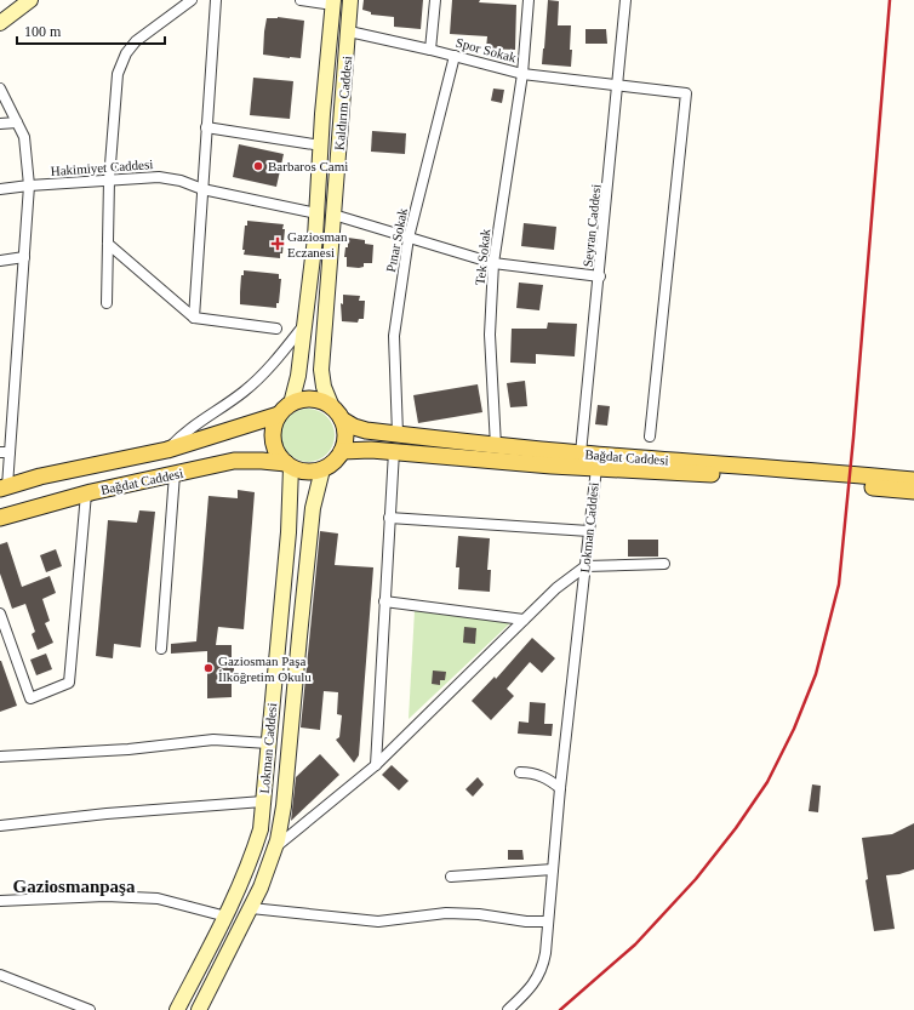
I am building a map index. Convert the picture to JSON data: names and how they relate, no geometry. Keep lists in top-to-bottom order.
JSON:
{
  "streets": {
    "main road": ["Bağdat Caddesi"],
    "street": [
      "Spor Sokak",
      "Kaldırım Caddesi",
      "Hakimiyet Caddesi",
      "Seyran Caddesi",
      "Pınar Sokak",
      "Tek Sokak",
      "Lokman Caddesi"
    ]
  },
  "crossings": [
    ["Spor Sokak", "Kaldırım Caddesi"],
    ["Spor Sokak", "Seyran Caddesi"],
    ["Spor Sokak", "Pınar Sokak"],
    ["Spor Sokak", "Tek Sokak"],
    ["Kaldırım Caddesi", "Hakimiyet Caddesi"],
    ["Kaldırım Caddesi", "Bağdat Caddesi"],
    ["Kaldırım Caddesi", "Lokman Caddesi"],
    ["Seyran Caddesi", "Bağdat Caddesi"],
    ["Pınar Sokak", "Bağdat Caddesi"],
    ["Tek Sokak", "Bağdat Caddesi"],
    ["Bağdat Caddesi", "Lokman Caddesi"]
  ],
  "districts": ["Gaziosmanpaşa"],
  "places": {
    "other": ["Barbaros Cami", "Gaziosman Paşa İlköğretim Okulu"],
    "health": ["Gaziosman Eczanesi"]
  },
  "scale_bar": "100 m"
}
